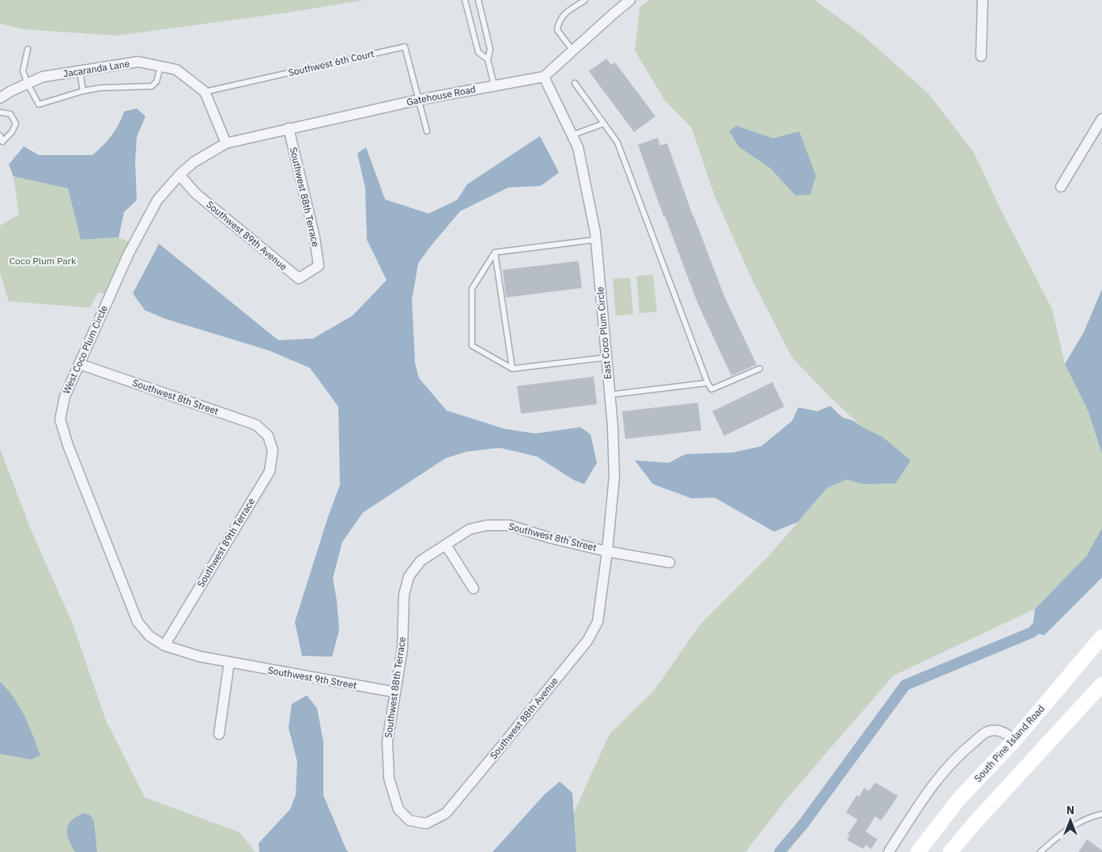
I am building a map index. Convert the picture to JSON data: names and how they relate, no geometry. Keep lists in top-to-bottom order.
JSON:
{
  "streets": {
    "main road": ["South Pine Island Road"],
    "street": [
      "Jacaranda Lane",
      "Gatehouse Road",
      "Southwest 88th Terrace",
      "Southwest 89th Avenue",
      "East Coco Plum Circle",
      "West Coco Plum Circle",
      "Southwest 8th Street",
      "Southwest 89th Terrace",
      "Southwest 9th Street",
      "Southwest 88th Avenue"
    ],
    "lane": ["Southwest 6th Court"]
  },
  "crossings": [
    ["Southwest 6th Court", "Jacaranda Lane"],
    ["Southwest 6th Court", "Gatehouse Road"],
    ["Jacaranda Lane", "Gatehouse Road"],
    ["Jacaranda Lane", "West Coco Plum Circle"],
    ["Gatehouse Road", "Southwest 88th Terrace"],
    ["Gatehouse Road", "East Coco Plum Circle"],
    ["Gatehouse Road", "West Coco Plum Circle"],
    ["Southwest 88th Terrace", "Southwest 89th Avenue"],
    ["Southwest 88th Terrace", "Southwest 8th Street"],
    ["Southwest 88th Terrace", "Southwest 9th Street"],
    ["Southwest 88th Terrace", "Southwest 88th Avenue"],
    ["Southwest 89th Avenue", "West Coco Plum Circle"],
    ["East Coco Plum Circle", "Southwest 8th Street"],
    ["East Coco Plum Circle", "Southwest 88th Avenue"],
    ["West Coco Plum Circle", "Southwest 8th Street"],
    ["West Coco Plum Circle", "Southwest 89th Terrace"],
    ["West Coco Plum Circle", "Southwest 9th Street"],
    ["Southwest 8th Street", "Southwest 89th Terrace"]
  ],
  "parks": ["Coco Plum Park"],
  "north": "top"
}
